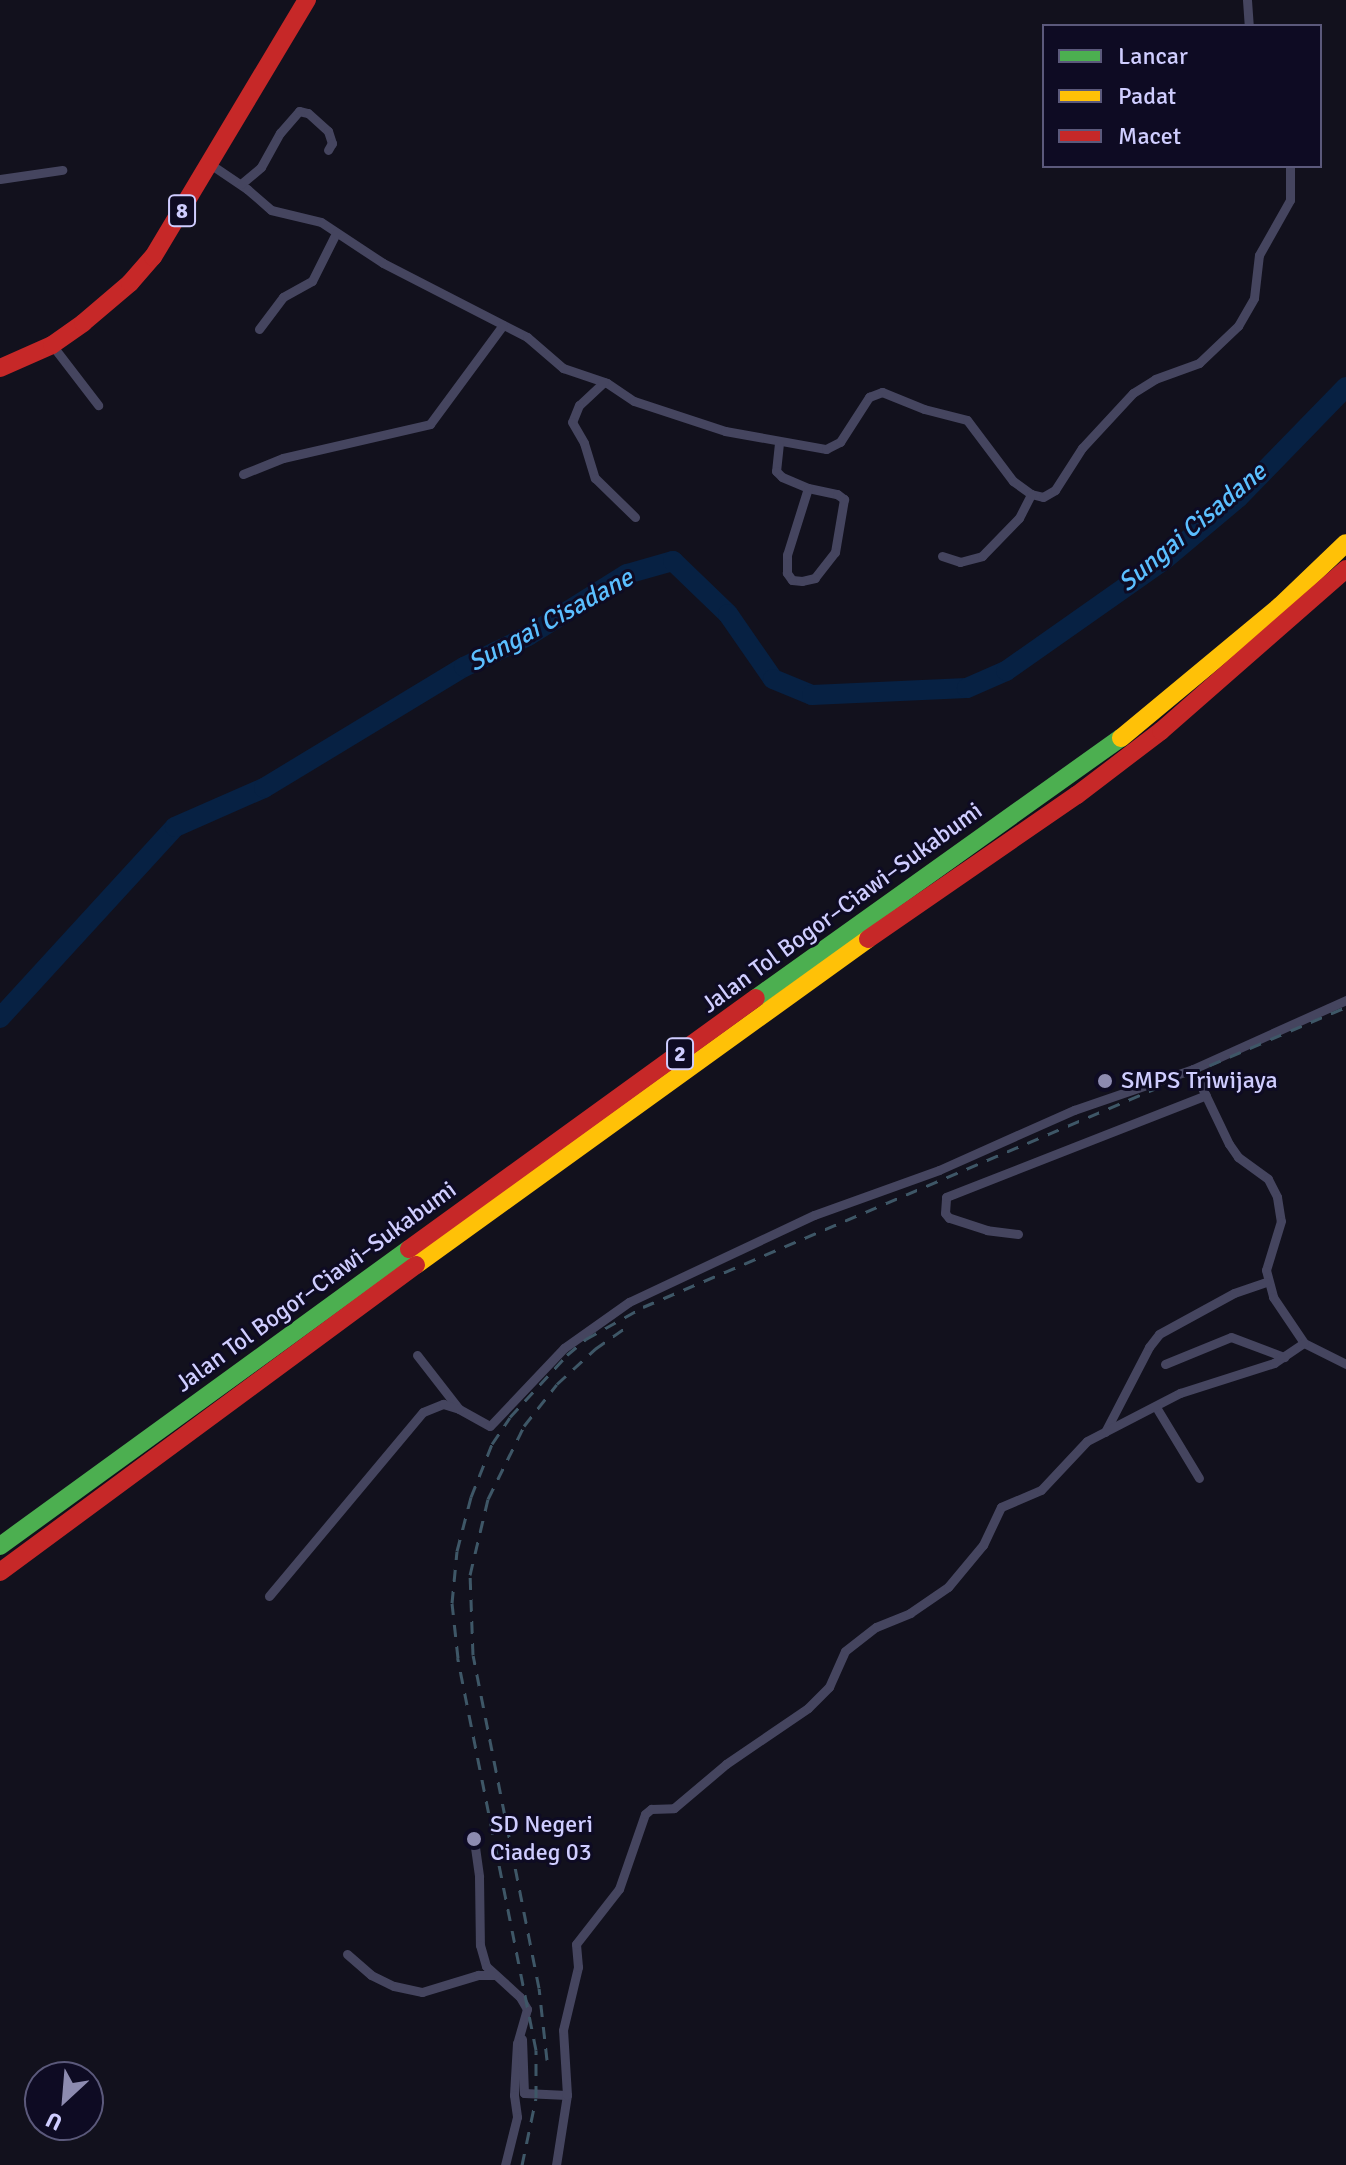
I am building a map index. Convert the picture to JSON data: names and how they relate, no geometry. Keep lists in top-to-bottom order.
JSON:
{
  "streets": {
    "highway": ["8", "Jalan Tol Bogor–Ciawi–Sukabumi", "2"]
  },
  "water": ["Sungai Cisadane"],
  "places": ["SMPS Triwijaya", "SD Negeri Ciadeg 03"],
  "legend": ["Lancar", "Padat", "Macet"],
  "north": "bottom left"
}
